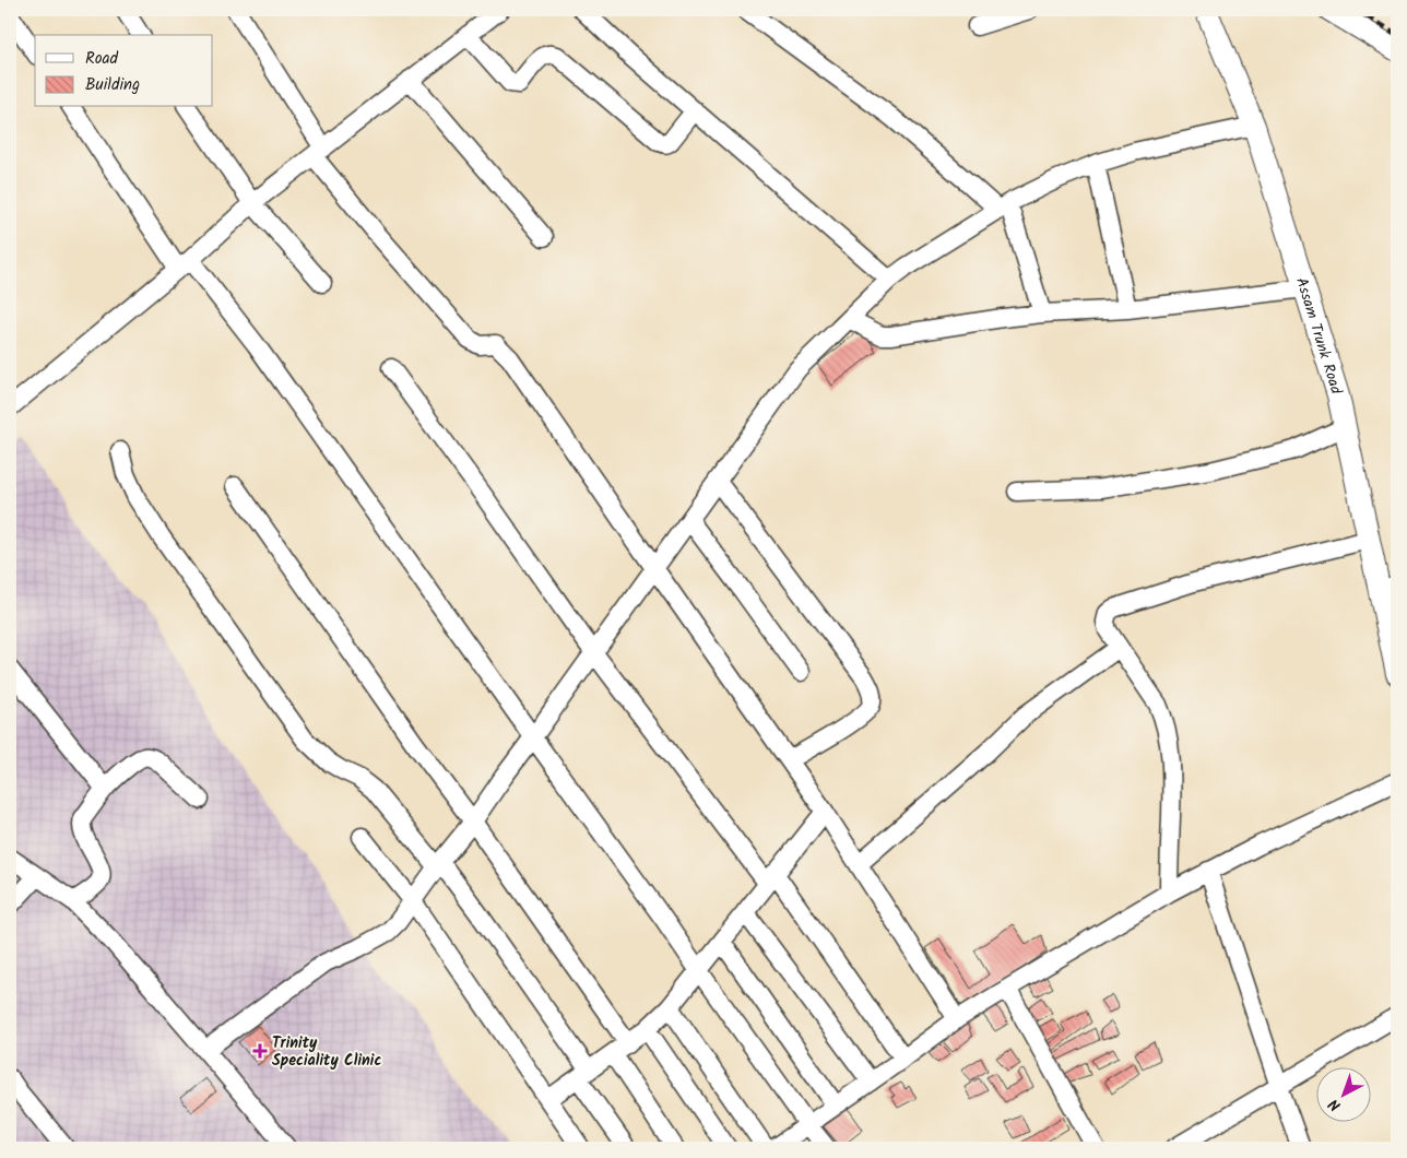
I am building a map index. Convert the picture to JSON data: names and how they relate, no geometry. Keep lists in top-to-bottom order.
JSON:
{
  "streets": {
    "main road": ["Assam Trunk Road"]
  },
  "places": {
    "health": ["Trinity Speciality Clinic"]
  },
  "legend": ["Road", "Building"],
  "north": "bottom left"
}
